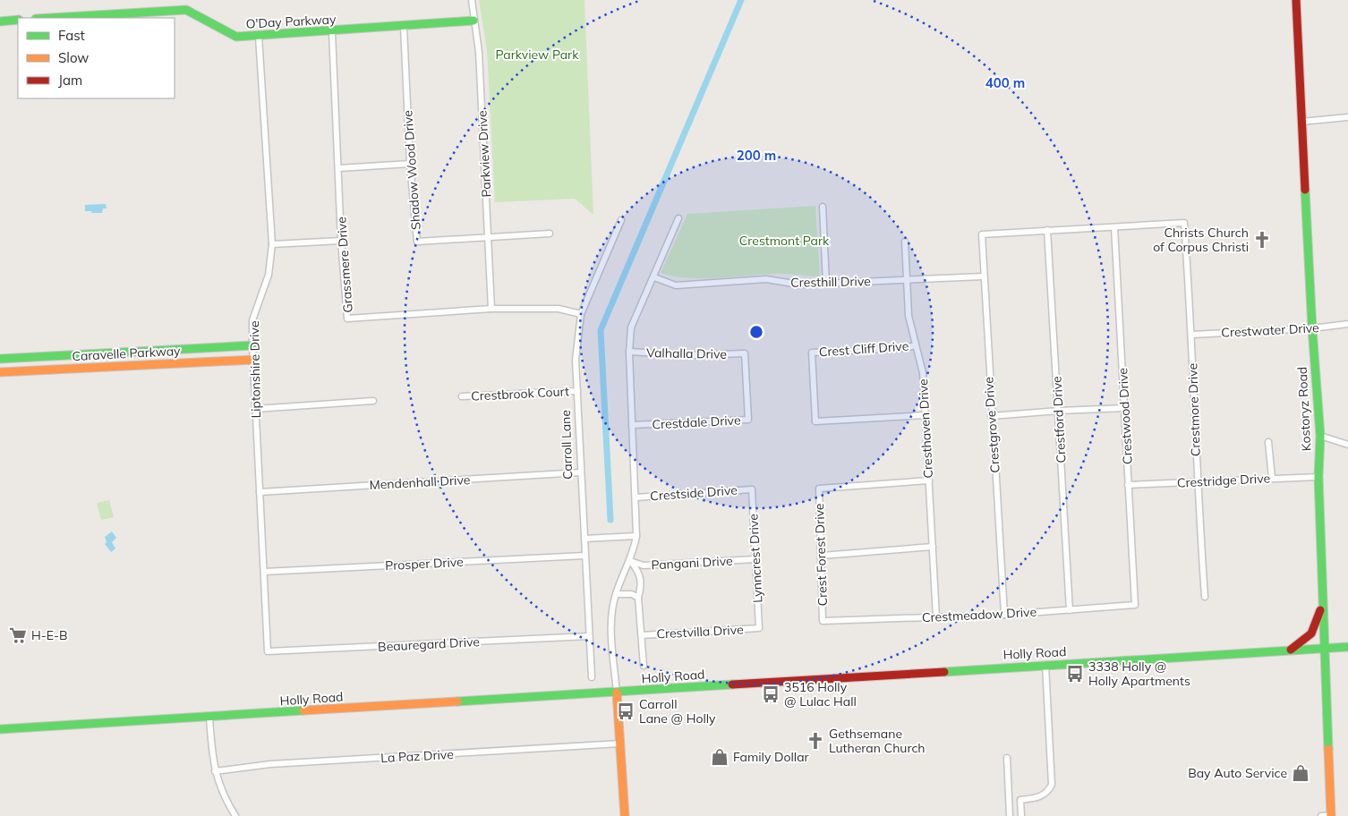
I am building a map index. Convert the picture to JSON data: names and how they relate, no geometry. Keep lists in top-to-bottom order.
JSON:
{
  "streets": {
    "main road": [
      "O'Day Parkway",
      "Caravelle Parkway",
      "Kostoryz Road",
      "Holly Road"
    ],
    "street": [
      "Parkview Drive",
      "Shadow Wood Drive",
      "Grassmere Drive",
      "Cresthill Drive",
      "Crestwater Drive",
      "Crest Cliff Drive",
      "Valhalla Drive",
      "Liptonshire Drive",
      "Crestbrook Court",
      "Crestmore Drive",
      "Crestwood Drive",
      "Crestford Drive",
      "Crestdale Drive",
      "Crestgrove Drive",
      "Cresthaven Drive",
      "Carroll Lane",
      "Crestridge Drive",
      "Mendenhall Drive",
      "Crestside Drive",
      "Crest Forest Drive",
      "Lynncrest Drive",
      "Pangani Drive",
      "Prosper Drive",
      "Crestmeadow Drive",
      "Crestvilla Drive",
      "Beauregard Drive",
      "La Paz Drive"
    ]
  },
  "crossings": [
    ["O'Day Parkway", "Parkview Drive"],
    ["O'Day Parkway", "Shadow Wood Drive"],
    ["O'Day Parkway", "Grassmere Drive"],
    ["O'Day Parkway", "Liptonshire Drive"],
    ["Parkview Drive", "Shadow Wood Drive"],
    ["Parkview Drive", "Grassmere Drive"],
    ["Grassmere Drive", "Carroll Lane"],
    ["Cresthill Drive", "Crestgrove Drive"],
    ["Cresthill Drive", "Cresthaven Drive"],
    ["Crestwater Drive", "Kostoryz Road"],
    ["Crestwater Drive", "Crestmore Drive"],
    ["Crest Cliff Drive", "Cresthaven Drive"],
    ["Caravelle Parkway", "Liptonshire Drive"],
    ["Valhalla Drive", "Crestdale Drive"],
    ["Liptonshire Drive", "Mendenhall Drive"],
    ["Liptonshire Drive", "Prosper Drive"],
    ["Liptonshire Drive", "Beauregard Drive"],
    ["Crestbrook Court", "Carroll Lane"],
    ["Kostoryz Road", "Crestridge Drive"],
    ["Kostoryz Road", "Holly Road"],
    ["Crestmore Drive", "Crestwood Drive"],
    ["Crestmore Drive", "Crestridge Drive"],
    ["Crestwood Drive", "Crestridge Drive"],
    ["Crestwood Drive", "Crestmeadow Drive"],
    ["Crestford Drive", "Crestgrove Drive"],
    ["Crestford Drive", "Crestmeadow Drive"],
    ["Crestgrove Drive", "Crestmeadow Drive"],
    ["Cresthaven Drive", "Crest Forest Drive"],
    ["Cresthaven Drive", "Crestmeadow Drive"],
    ["Carroll Lane", "Mendenhall Drive"],
    ["Carroll Lane", "Prosper Drive"],
    ["Carroll Lane", "Beauregard Drive"],
    ["Crestside Drive", "Lynncrest Drive"],
    ["Crest Forest Drive", "Crestmeadow Drive"],
    ["Lynncrest Drive", "Pangani Drive"],
    ["Lynncrest Drive", "Crestvilla Drive"]
  ],
  "parks": ["Parkview Park", "Crestmont Park"],
  "places": {
    "church": ["Christs Church of Corpus Christi", "Gethsemane Lutheran Church"],
    "supermarket": ["H-E-B"],
    "bus stop": ["3338 Holly @ Holly Apartments", "3516 Holly @ Lulac Hall", "Carroll Lane @ Holly"],
    "shop": ["Family Dollar", "Bay Auto Service"]
  },
  "legend": ["Fast", "Slow", "Jam"],
  "rings": ["400 m", "200 m"]
}
